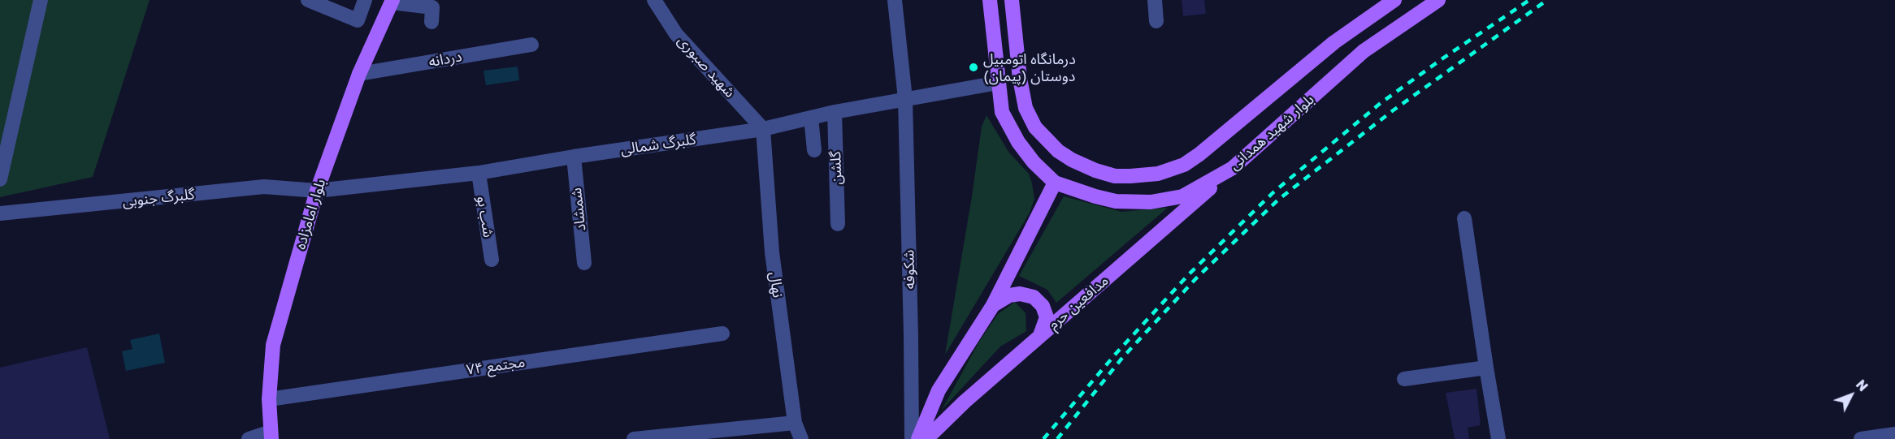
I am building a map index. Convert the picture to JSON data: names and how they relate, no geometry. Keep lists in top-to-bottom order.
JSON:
{
  "streets": {
    "main road": ["بلوار شهید همدانی", "بلوار امامزاده", "مدافعین حرم"],
    "street": [
      "دردانه",
      "شهید صبوری",
      "گلبرگ شمالی",
      "گلشن",
      "گلبرگ جنوبی",
      "شمشاد",
      "شب بو",
      "شکوفه",
      "نهال",
      "مجتمع ۷۴"
    ]
  },
  "crossings": [
    ["دردانه", "بلوار امامزاده"],
    ["شهید صبوری", "گلبرگ شمالی"],
    ["شهید صبوری", "نهال"],
    ["بلوار شهید همدانی", "گلبرگ شمالی"],
    ["بلوار شهید همدانی", "مدافعین حرم"],
    ["گلبرگ شمالی", "گلشن"],
    ["گلبرگ شمالی", "گلبرگ جنوبی"],
    ["گلبرگ شمالی", "شمشاد"],
    ["گلبرگ شمالی", "بلوار امامزاده"],
    ["گلبرگ شمالی", "شب بو"],
    ["گلبرگ شمالی", "شکوفه"],
    ["گلبرگ شمالی", "نهال"],
    ["گلبرگ جنوبی", "بلوار امامزاده"],
    ["بلوار امامزاده", "مجتمع ۷۴"]
  ],
  "places": ["درمانگاه اتومبیل دوستان (پیمان)"],
  "north": "top right"
}
